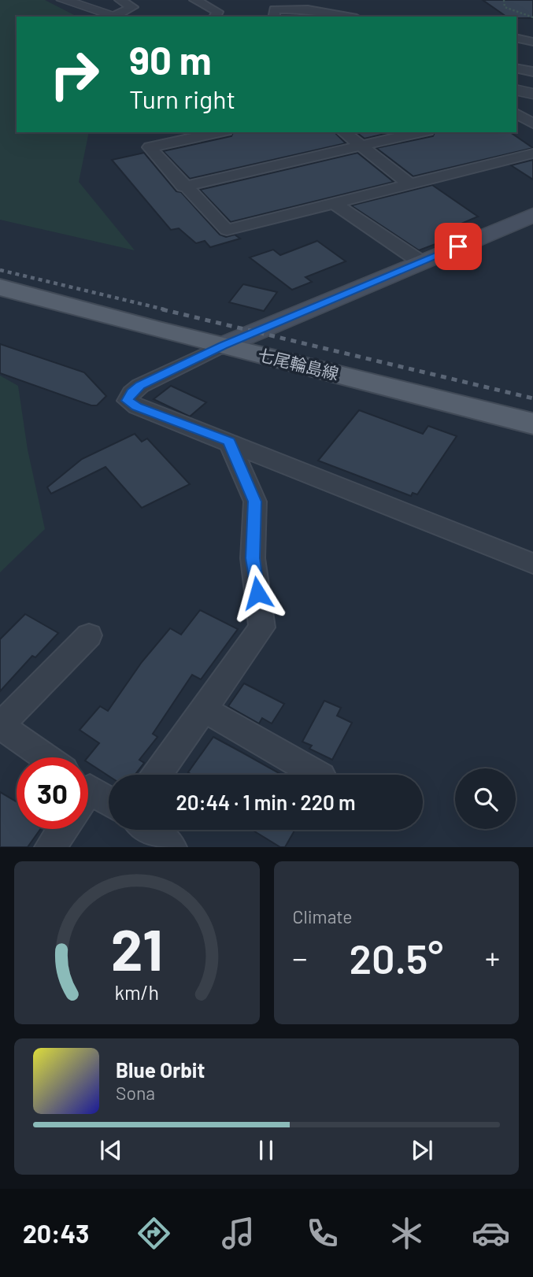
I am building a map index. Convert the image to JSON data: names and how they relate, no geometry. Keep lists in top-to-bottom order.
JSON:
{
  "streets": {
    "main road": ["七尾輪島線"]
  },
  "page": {
    "turn": ["90 m", "Turn right"],
    "limit": "30",
    "trip": "20:44 · 1 min · 220 m",
    "tile": "Climate",
    "heat": ["−", "20.5°", "+"],
    "song": ["Blue Orbit", "Sona"],
    "tabs": "20:43",
    "gauge": ["21", "km/h"]
  }
}
